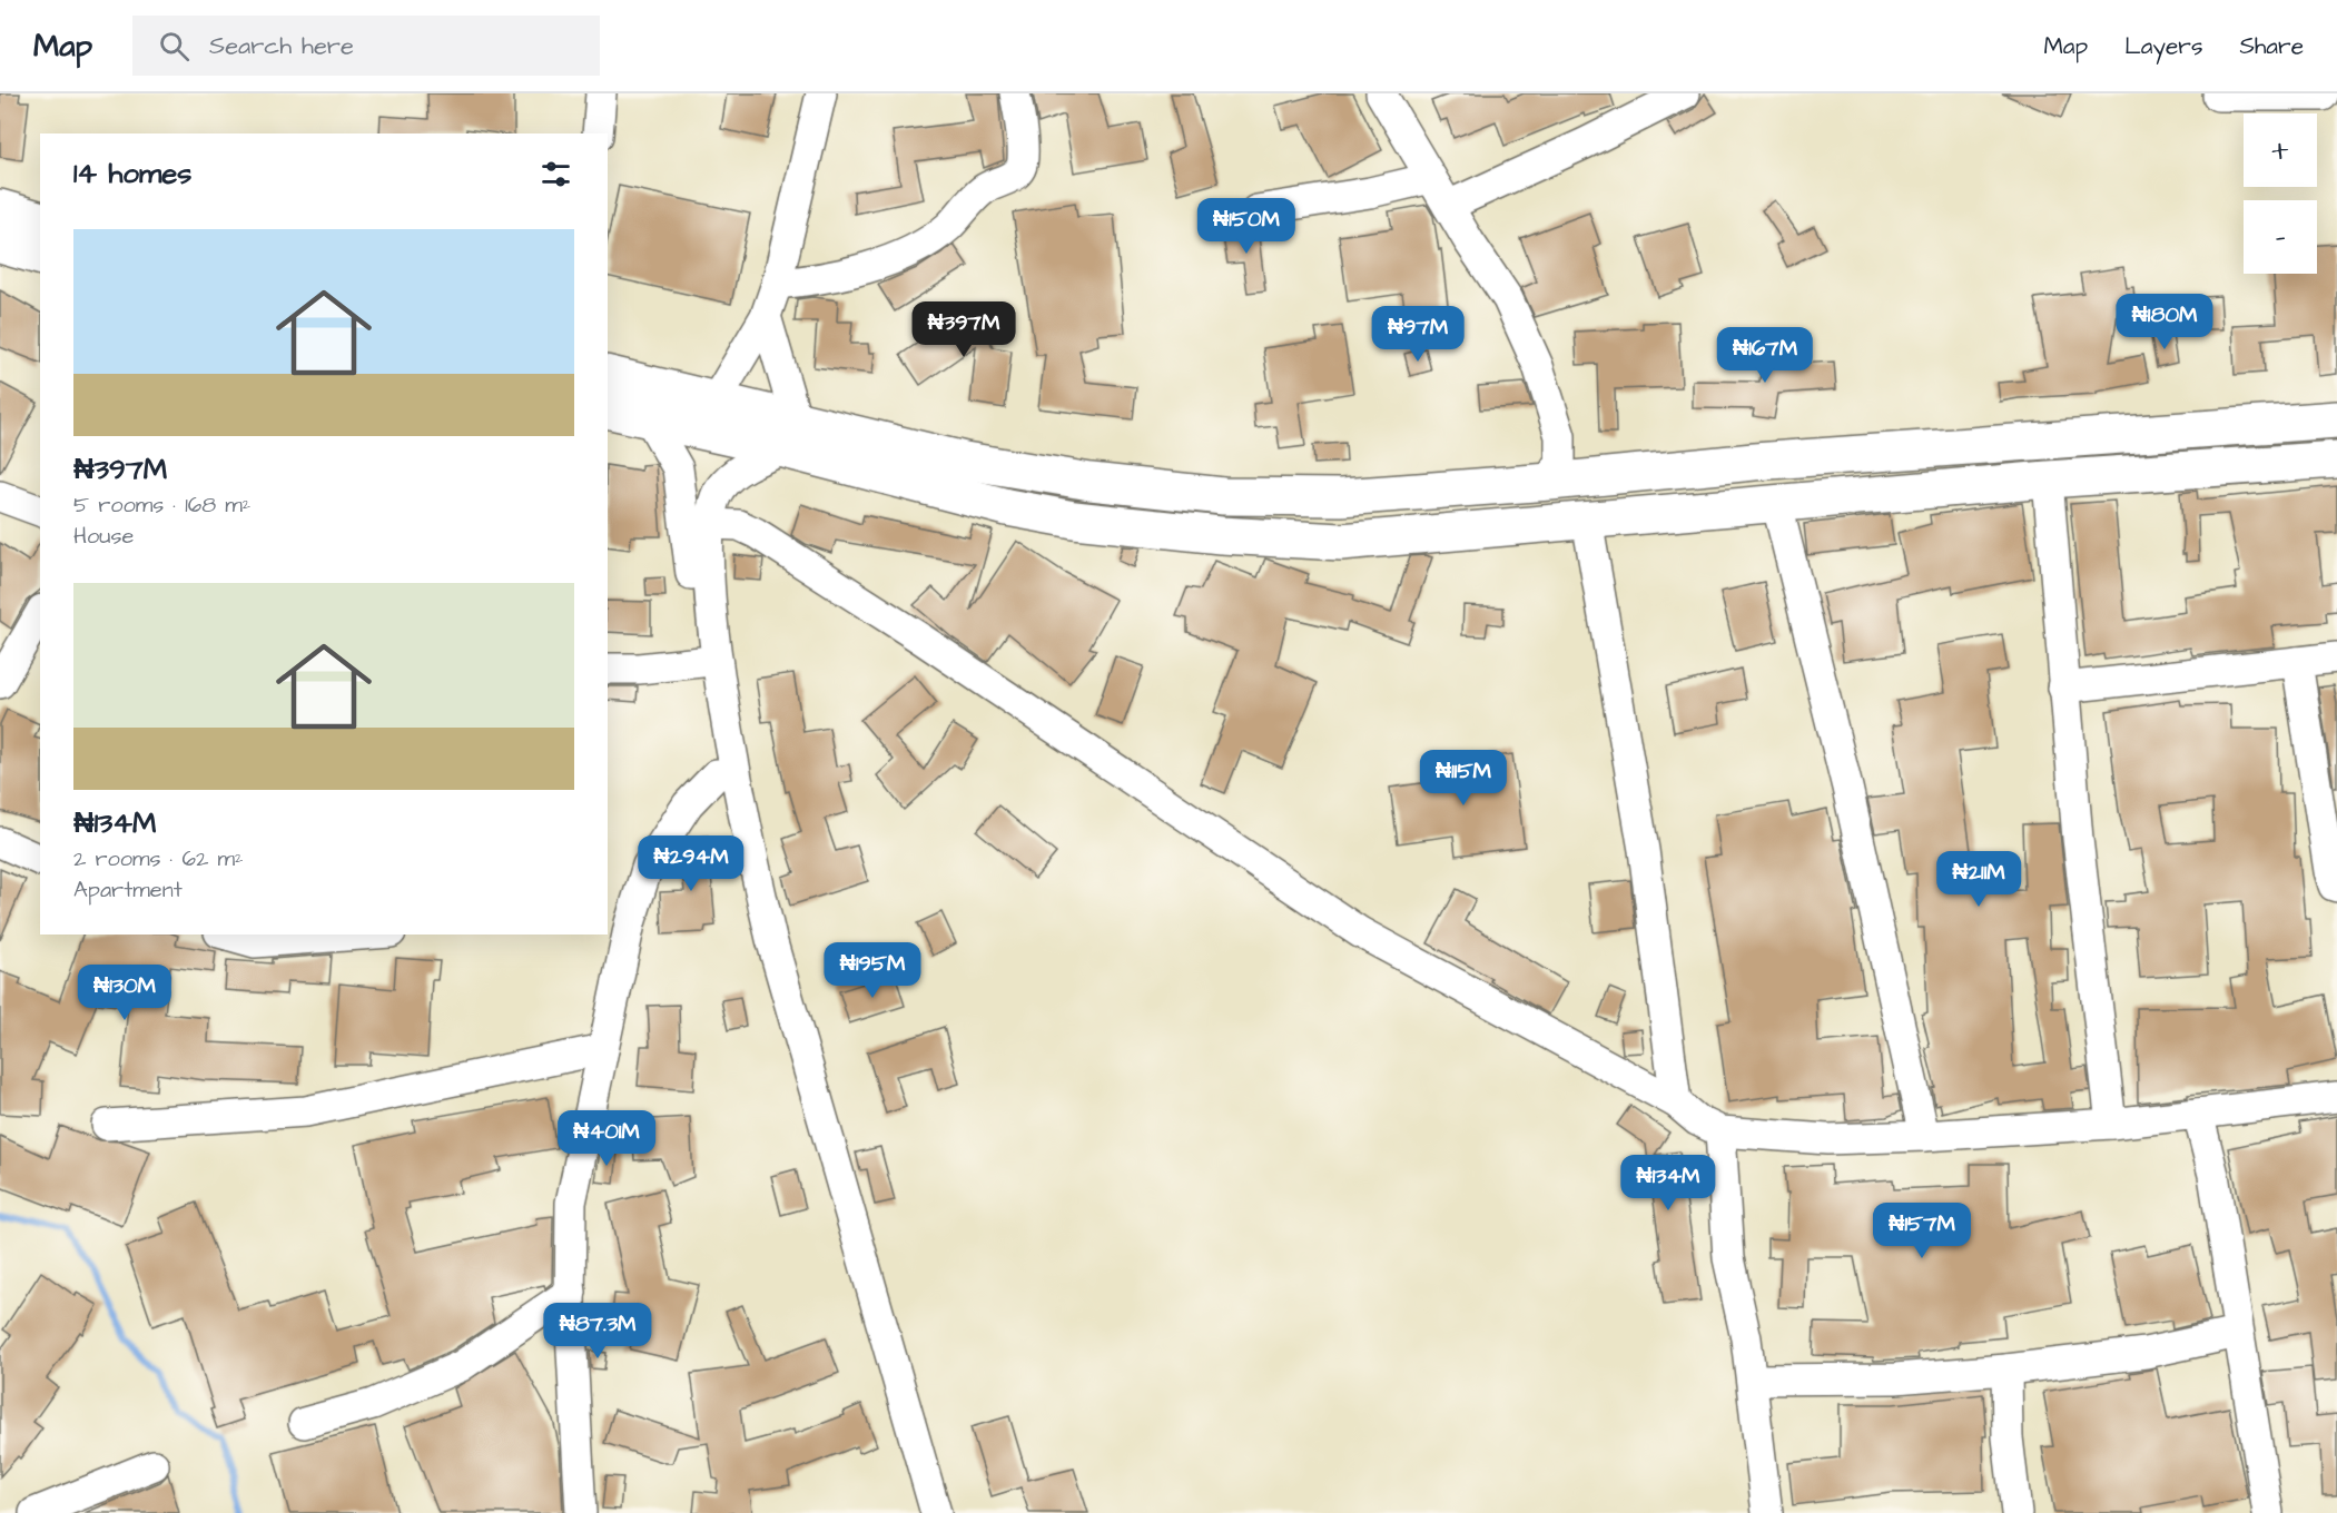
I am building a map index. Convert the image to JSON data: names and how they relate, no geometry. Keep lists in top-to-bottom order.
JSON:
{
  "page": {
    "header": "Map",
    "search": "Search here",
    "nav": ["Map", "Layers", "Share"],
    "map_buttons": ["+", "−"],
    "heading": "14 homes",
    "price": [
      "₦150M",
      "₦180M",
      "₦397M",
      "₦97M",
      "₦167M",
      "₦115M",
      "₦294M",
      "₦211M",
      "₦195M",
      "₦130M",
      "₦401M",
      "₦134M",
      "₦157M",
      "₦87.3M"
    ],
    "list": [
      {
        "name": "₦397M",
        "note": "5 rooms · 168 m² · House"
      },
      {
        "name": "₦134M",
        "note": "2 rooms · 62 m² · Apartment"
      }
    ]
  }
}
